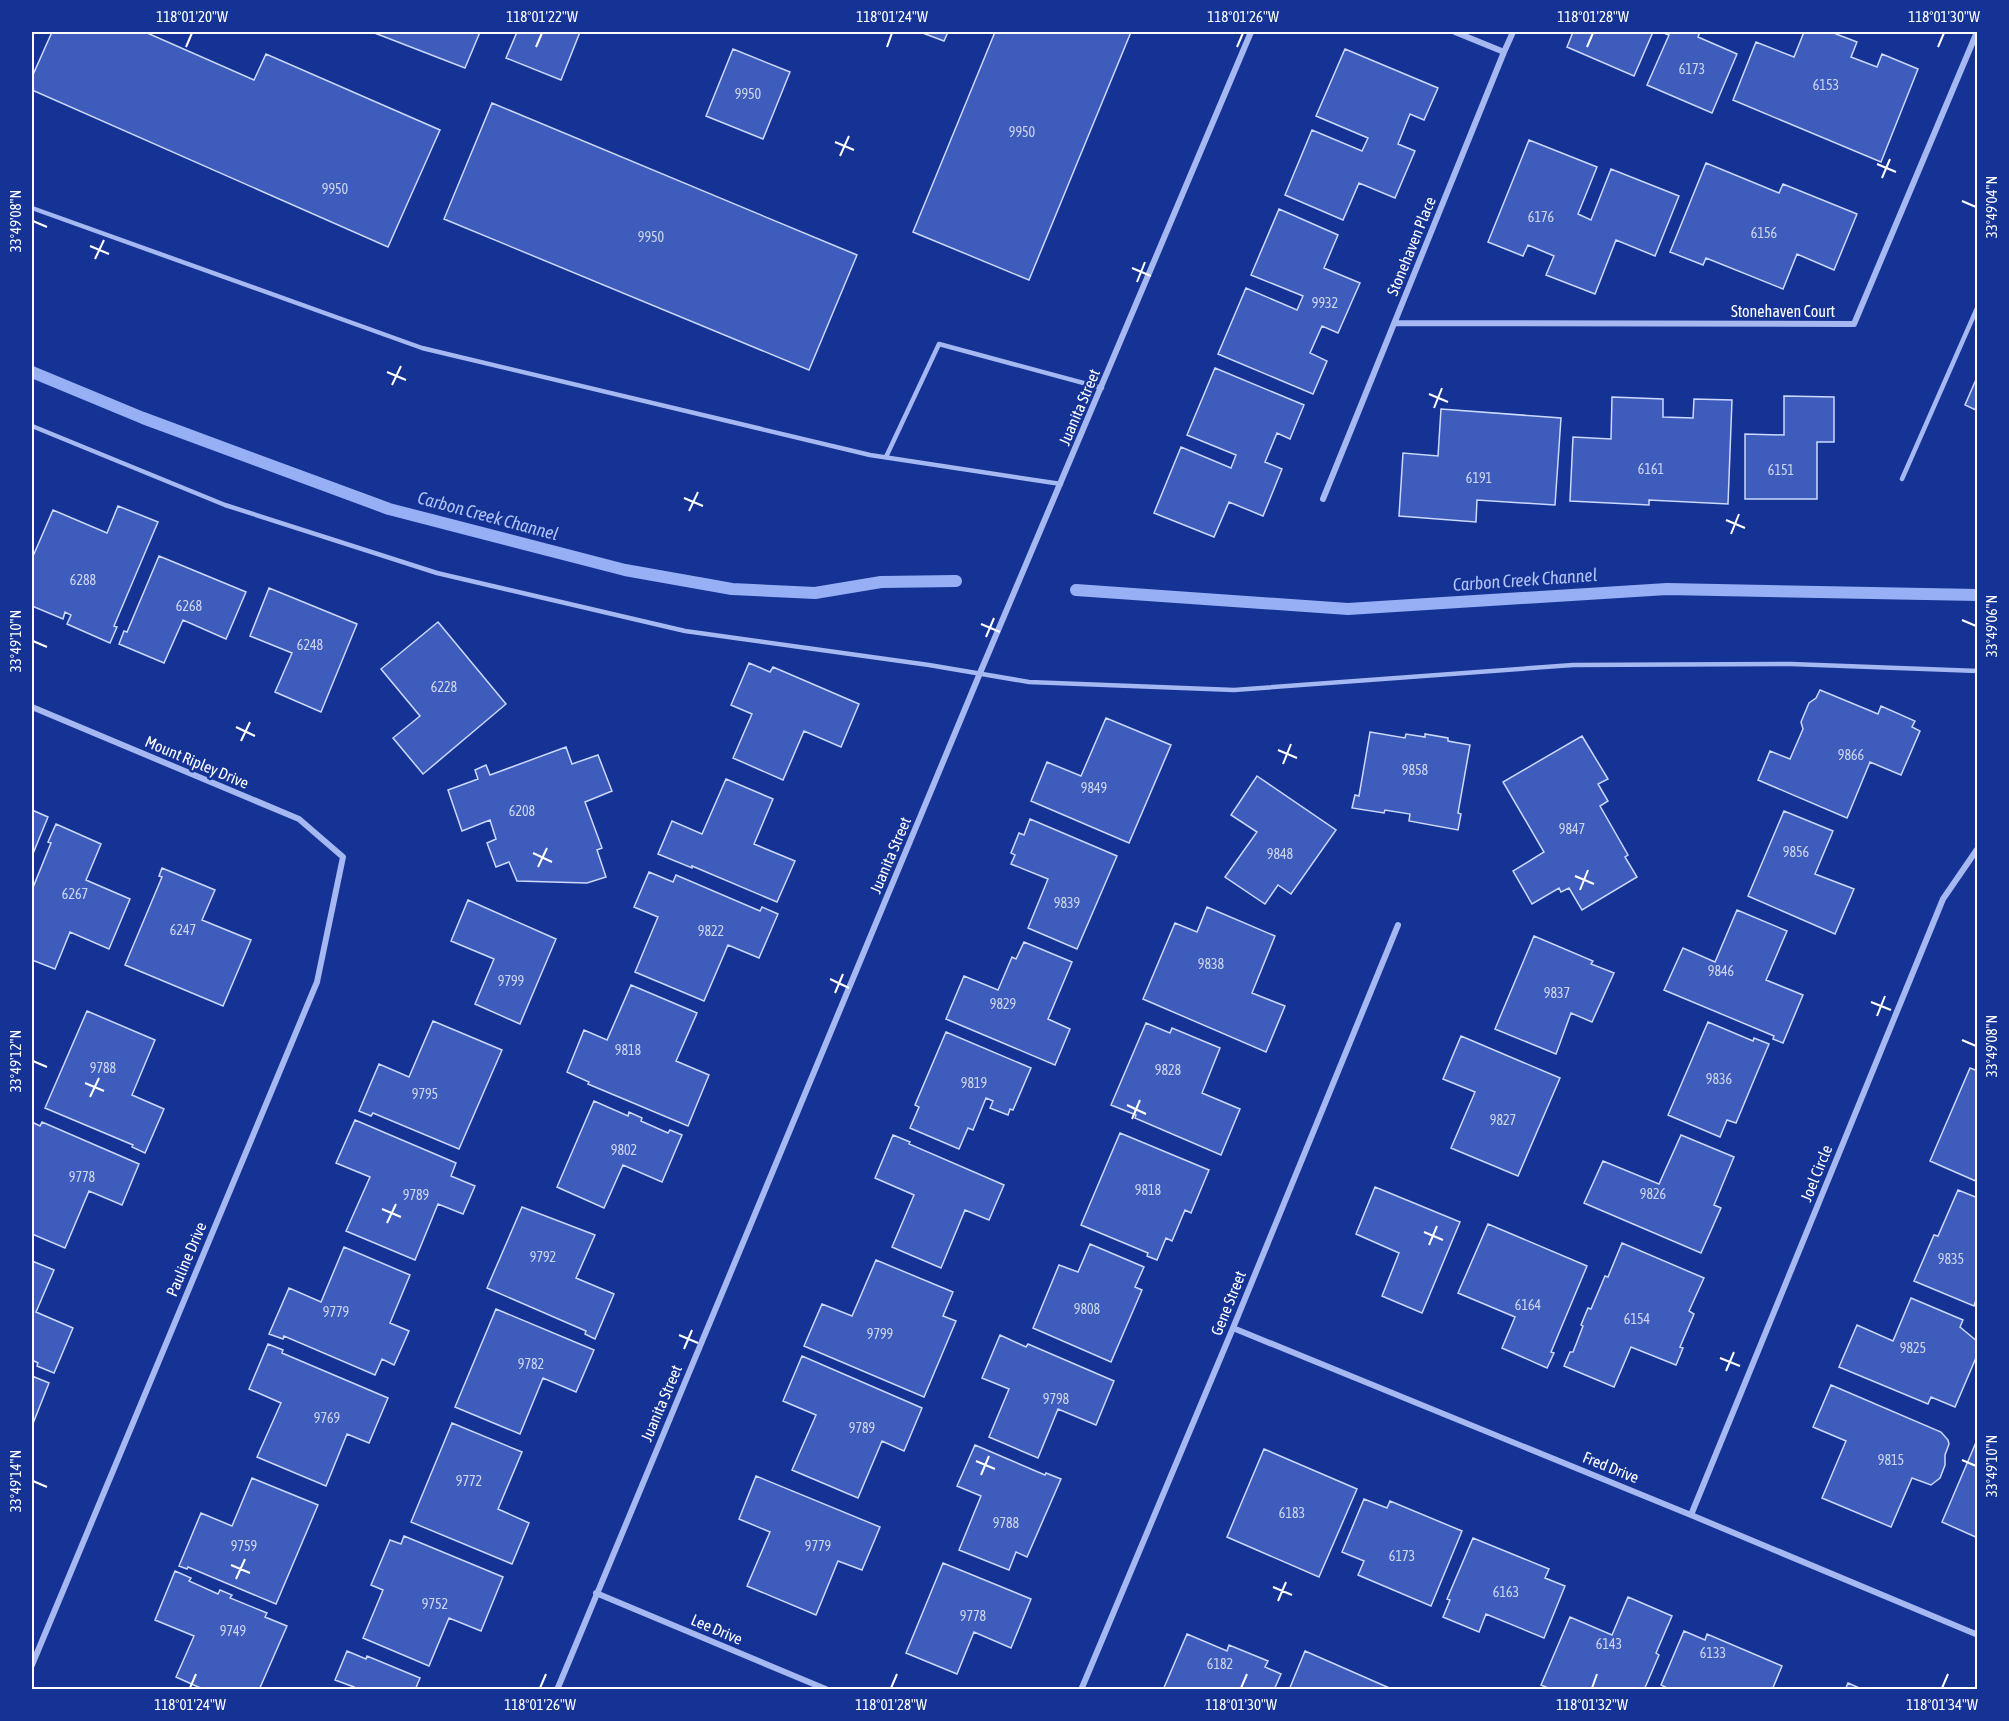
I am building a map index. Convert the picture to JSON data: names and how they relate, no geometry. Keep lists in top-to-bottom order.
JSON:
{
  "streets": {
    "street": [
      "Stonehaven Place",
      "Stonehaven Court",
      "Juanita Street",
      "Mount Ripley Drive",
      "Joel Circle",
      "Pauline Drive",
      "Gene Street",
      "Fred Drive",
      "Lee Drive"
    ]
  },
  "crossings": [
    ["Stonehaven Place", "Stonehaven Court"],
    ["Juanita Street", "Lee Drive"],
    ["Mount Ripley Drive", "Pauline Drive"],
    ["Joel Circle", "Fred Drive"],
    ["Gene Street", "Fred Drive"]
  ],
  "water": ["Carbon Creek Channel"],
  "house_numbers": [
    "6173",
    "6153",
    "9950",
    "9950",
    "9950",
    "6176",
    "6156",
    "9950",
    "9932",
    "6161",
    "6151",
    "6191",
    "6288",
    "6268",
    "6248",
    "6228",
    "9866",
    "9858",
    "9849",
    "6208",
    "9847",
    "9856",
    "9848",
    "6267",
    "9839",
    "6247",
    "9822",
    "9838",
    "9846",
    "9799",
    "9837",
    "9829",
    "9818",
    "9788",
    "9828",
    "9836",
    "9819",
    "9795",
    "9827",
    "9802",
    "9778",
    "9818",
    "9826",
    "9789",
    "9792",
    "9835",
    "6164",
    "9808",
    "9779",
    "6154",
    "9799",
    "9825",
    "9782",
    "9798",
    "9769",
    "9789",
    "9815",
    "9772",
    "6183",
    "9788",
    "9759",
    "9779",
    "6173",
    "6163",
    "9752",
    "9778",
    "9749",
    "6143",
    "6133",
    "6182"
  ],
  "coordinates": [
    "118°01'20\"W",
    "118°01'22\"W",
    "118°01'24\"W",
    "118°01'26\"W",
    "118°01'28\"W",
    "118°01'30\"W",
    "33°49'04\"N",
    "33°49'08\"N",
    "33°49'06\"N",
    "33°49'10\"N",
    "33°49'12\"N",
    "33°49'14\"N",
    "118°01'32\"W",
    "118°01'34\"W"
  ]
}
